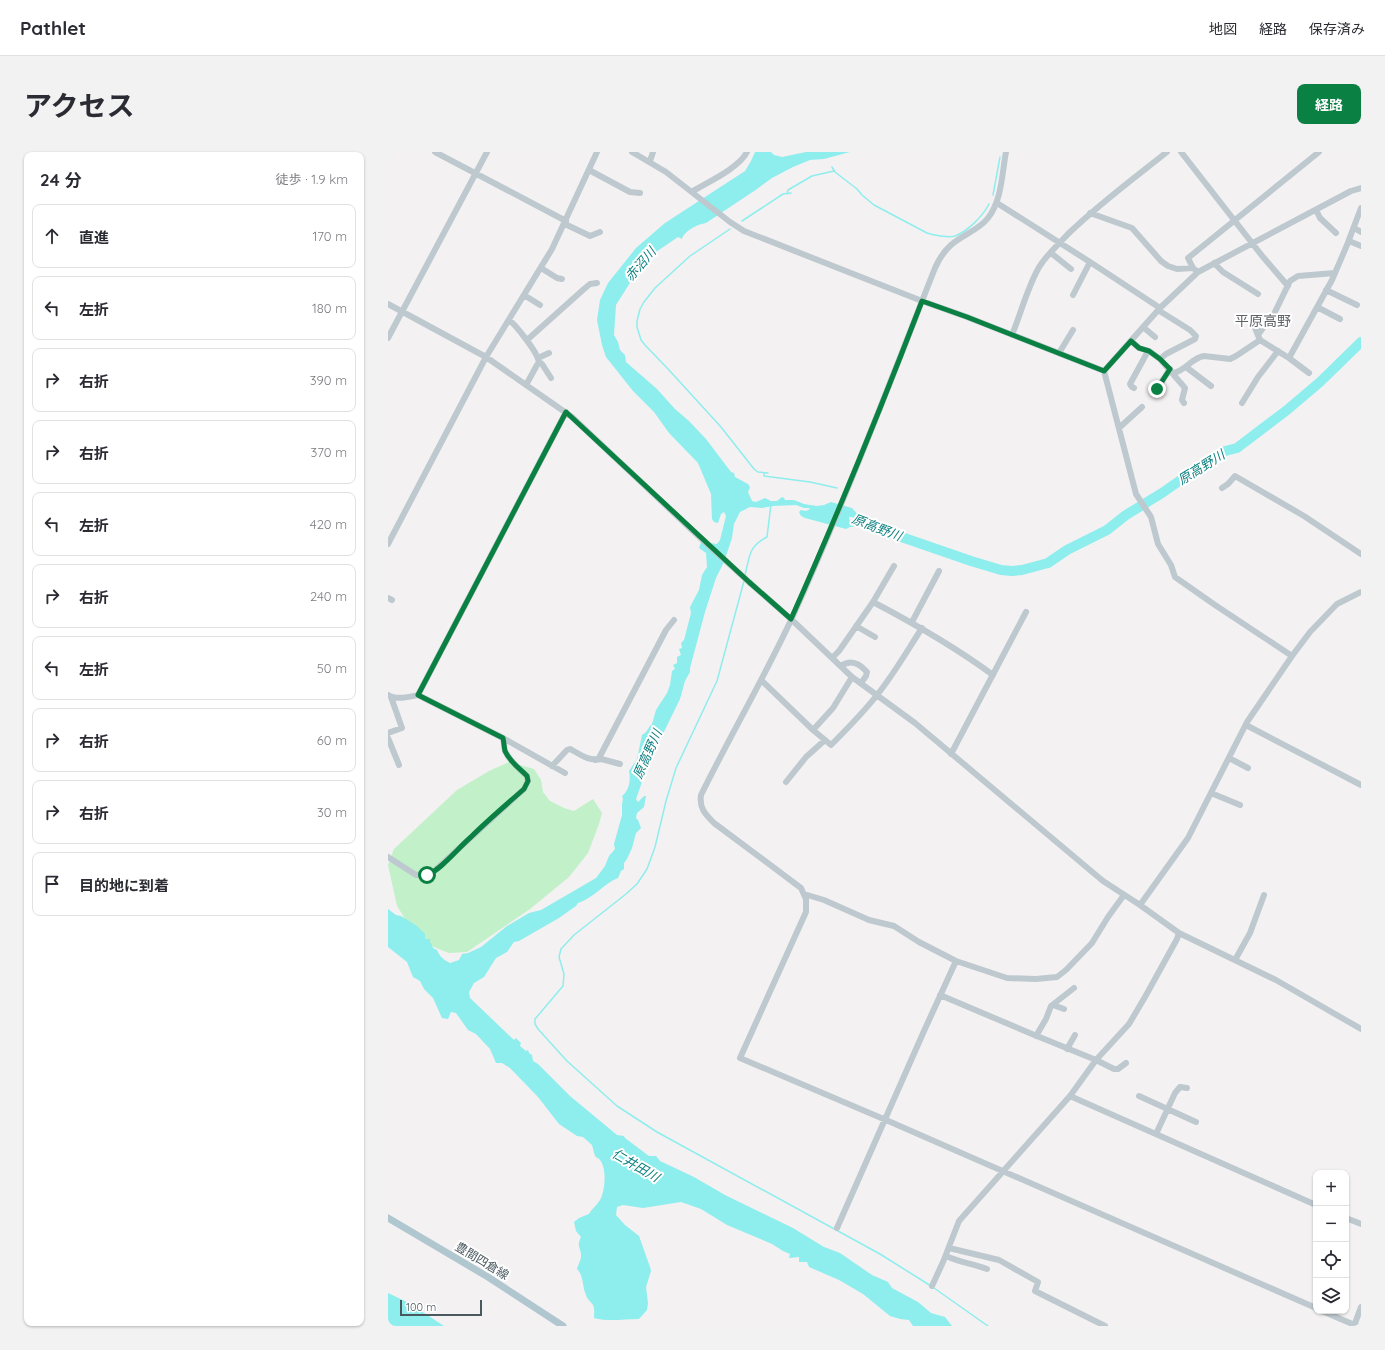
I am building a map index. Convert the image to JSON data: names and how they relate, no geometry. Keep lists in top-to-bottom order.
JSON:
{
  "streets": {
    "main road": ["豊間四倉線"]
  },
  "districts": ["平原高野"],
  "water": ["赤沼川", "原高野川", "仁井田川"],
  "scale_bar": "100 m",
  "page": {
    "header": "Pathlet",
    "nav": ["地図", "経路", "保存済み"],
    "title": "アクセス",
    "buttons": "経路",
    "heading": ["24 分", "徒歩 · 1.9 km"],
    "list": [
      ["直進", "170 m"],
      ["左折", "180 m"],
      ["右折", "390 m"],
      ["右折", "370 m"],
      ["左折", "420 m"],
      ["右折", "240 m"],
      ["左折", "50 m"],
      ["右折", "60 m"],
      ["右折", "30 m"],
      "目的地に到着"
    ],
    "map_buttons": ["+", "−"],
    "scale": "100 m"
  }
}
